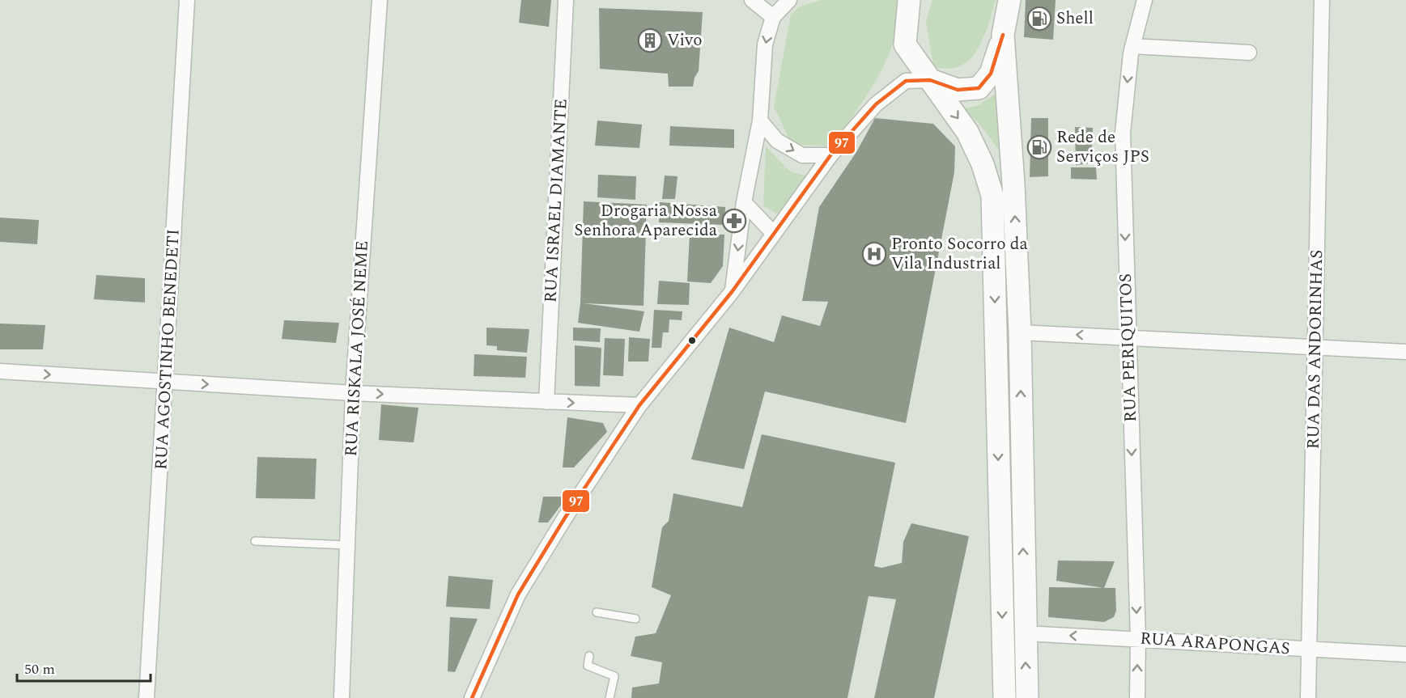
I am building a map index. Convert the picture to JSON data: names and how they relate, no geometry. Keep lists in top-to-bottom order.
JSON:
{
  "streets": {
    "street": [
      "RUA ISRAEL DIAMANTE",
      "RUA PERIQUITOS",
      "RUA RISKALA JOSÉ NEME",
      "RUA AGOSTINHO BENEDETI",
      "RUA DAS ANDORINHAS",
      "RUA ARAPONGAS"
    ]
  },
  "crossings": [
    ["RUA PERIQUITOS", "RUA ARAPONGAS"],
    ["RUA DAS ANDORINHAS", "RUA ARAPONGAS"]
  ],
  "one_way": ["RUA PERIQUITOS"],
  "places": {
    "fuel station": ["Shell", "Rede de Serviços JPS"],
    "building": ["Vivo"],
    "pharmacy": ["Drogaria Nossa Senhora Aparecida"],
    "hospital": ["Pronto Socorro da Vila Industrial"]
  },
  "lines": ["transit line 97"],
  "scale_bar": "50 m"
}
